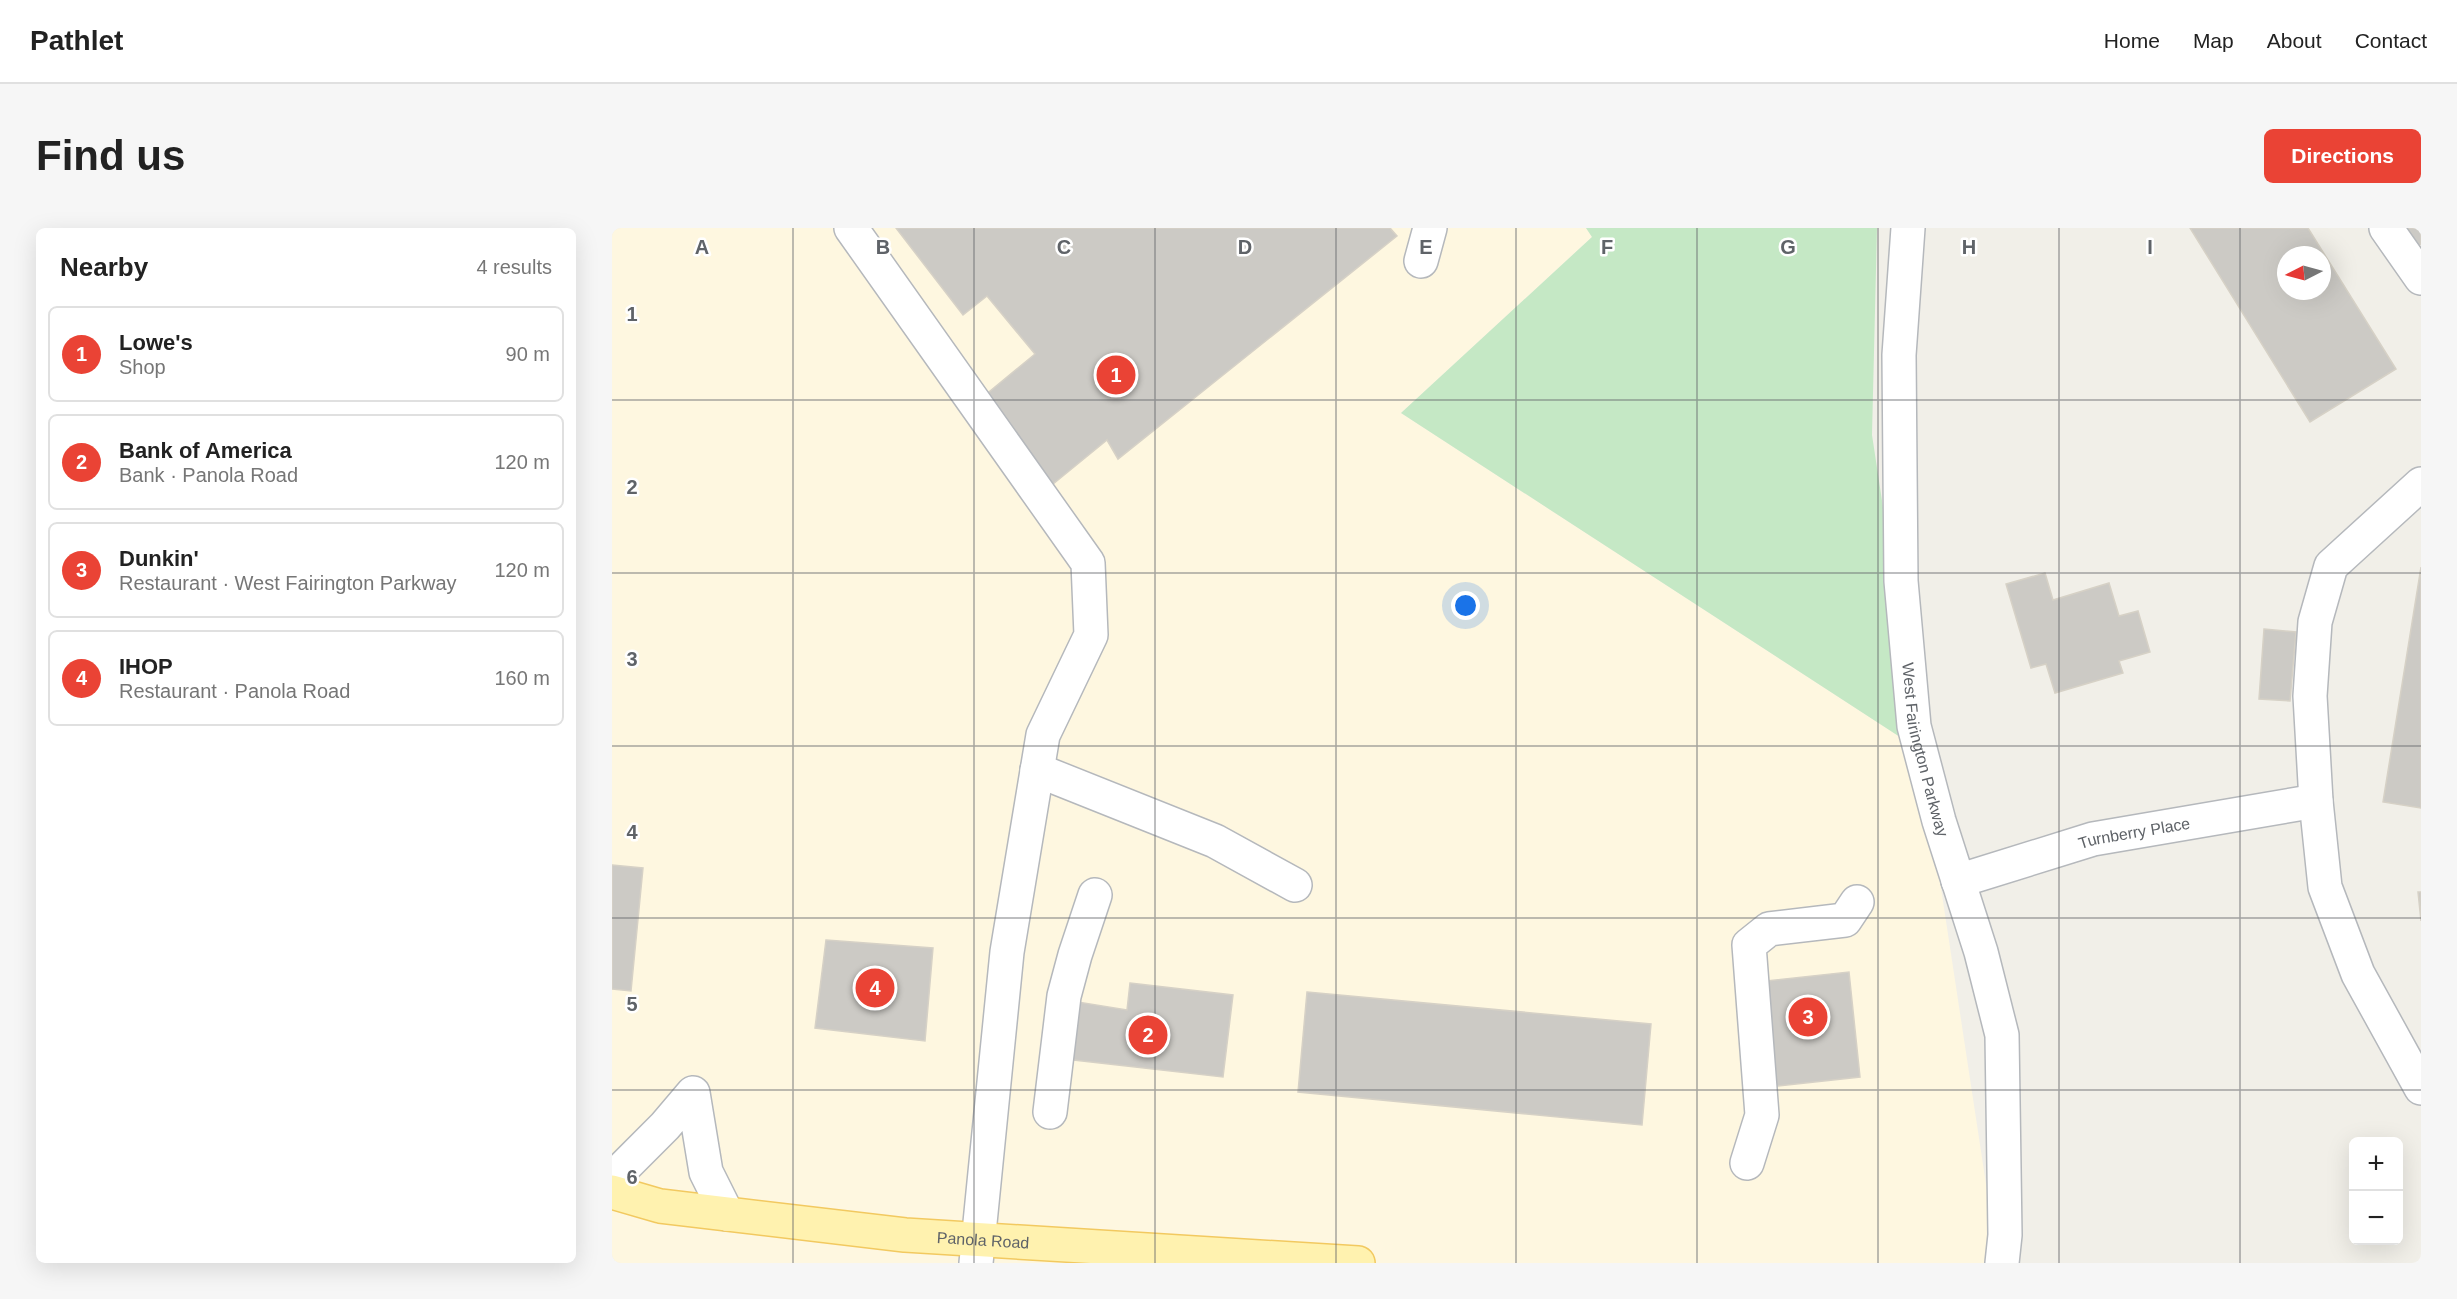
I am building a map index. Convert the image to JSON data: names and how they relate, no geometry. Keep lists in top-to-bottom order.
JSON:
{
  "streets": {
    "main road": ["Panola Road"],
    "street": ["West Fairington Parkway", "Turnberry Place"]
  },
  "crossings": [
    ["West Fairington Parkway", "Turnberry Place"]
  ],
  "north": "left",
  "page": {
    "header": "Pathlet",
    "nav": [
      "Home",
      "Map",
      "About",
      "Contact"
    ],
    "buttons": "Directions",
    "title": "Find us",
    "heading": ["Nearby", "4 results"],
    "list": [
      {
        "mark": "1",
        "name": "Lowe's",
        "note": "Shop",
        "value": "90 m"
      },
      {
        "mark": "2",
        "name": "Bank of America",
        "note": "Bank · Panola Road",
        "value": "120 m"
      },
      {
        "mark": "3",
        "name": "Dunkin'",
        "note": "Restaurant · West Fairington Parkway",
        "value": "120 m"
      },
      {
        "mark": "4",
        "name": "IHOP",
        "note": "Restaurant · Panola Road",
        "value": "160 m"
      }
    ],
    "pins": [
      "1",
      "4",
      "3",
      "2"
    ],
    "map_buttons": ["+", "−"]
  },
  "grid": {
    "columns": [
      "A",
      "B",
      "C",
      "D",
      "E",
      "F",
      "G",
      "H",
      "I"
    ],
    "rows": [
      "1",
      "2",
      "3",
      "4",
      "5",
      "6"
    ]
  }
}
